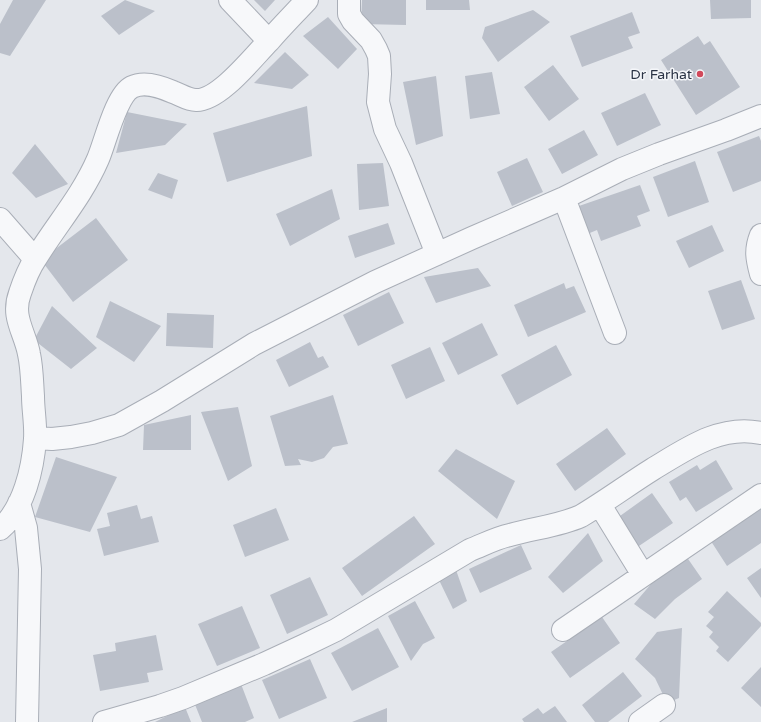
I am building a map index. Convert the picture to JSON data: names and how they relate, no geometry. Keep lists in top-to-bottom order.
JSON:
{
  "places": ["Dr Farhat"]
}
